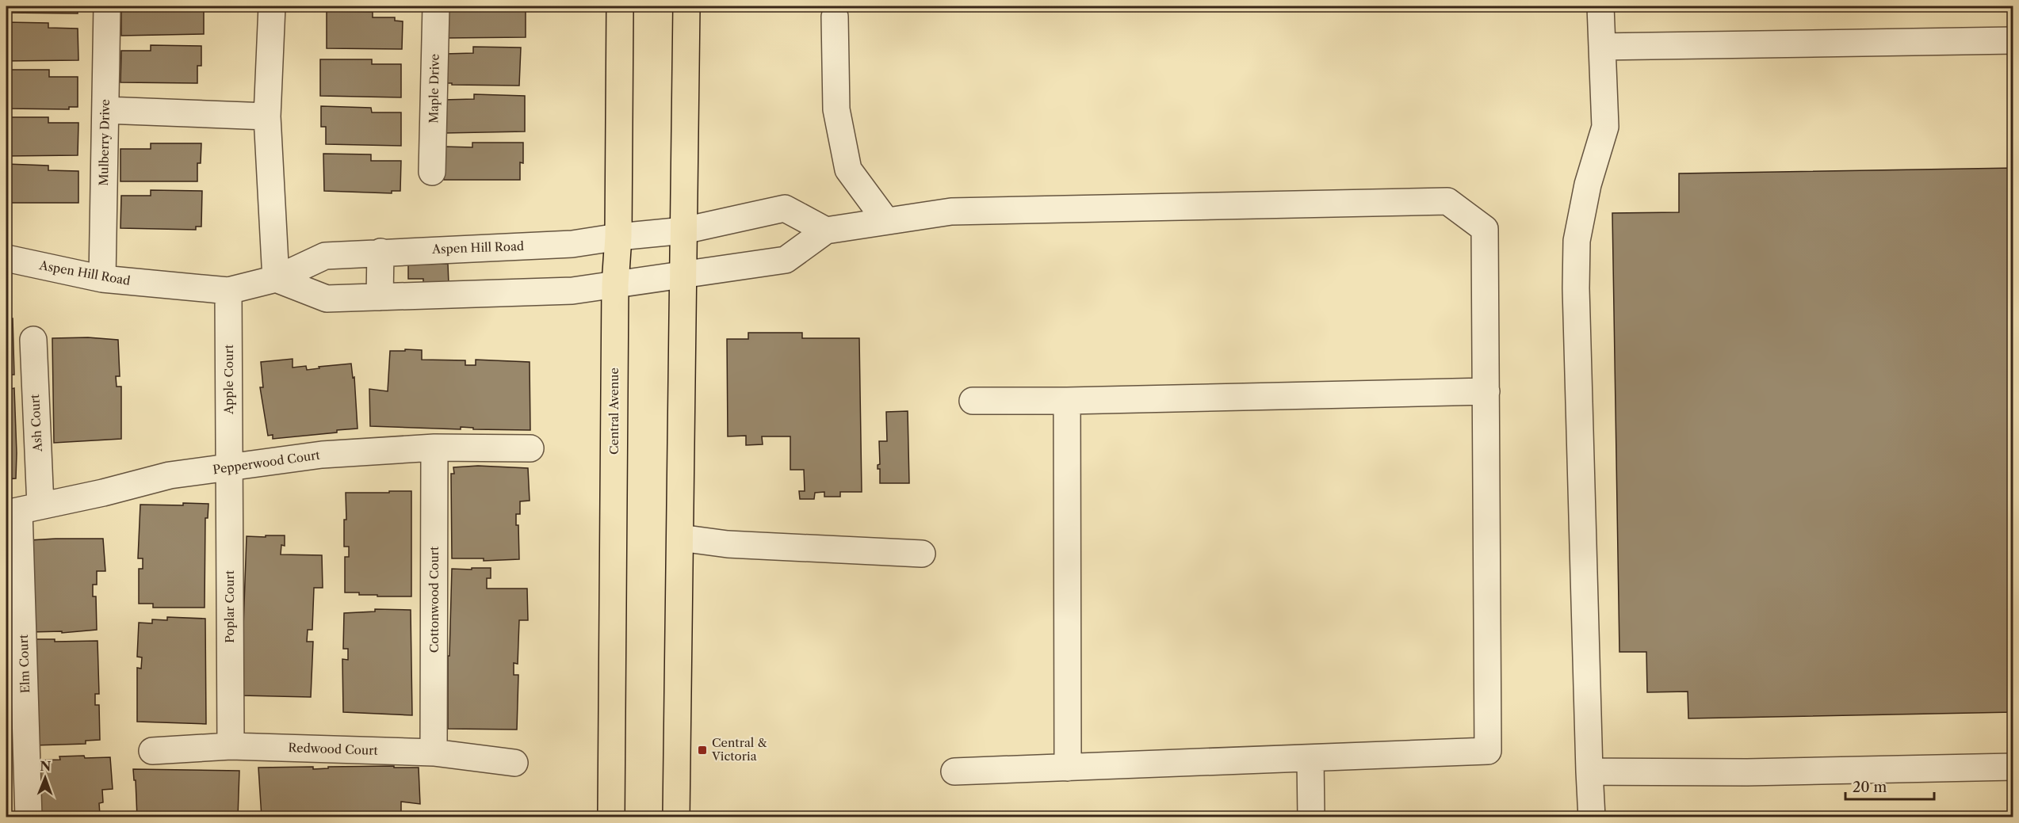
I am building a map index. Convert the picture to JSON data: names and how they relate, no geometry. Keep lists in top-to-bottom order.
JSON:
{
  "streets": {
    "main road": ["Central Avenue"],
    "street": [
      "Maple Drive",
      "Mulberry Drive",
      "Aspen Hill Road",
      "Apple Court",
      "Ash Court",
      "Pepperwood Court",
      "Cottonwood Court",
      "Poplar Court",
      "Elm Court",
      "Redwood Court"
    ]
  },
  "crossings": [
    ["Mulberry Drive", "Aspen Hill Road"],
    ["Aspen Hill Road", "Apple Court"],
    ["Aspen Hill Road", "Central Avenue"],
    ["Apple Court", "Pepperwood Court"],
    ["Apple Court", "Poplar Court"],
    ["Ash Court", "Pepperwood Court"],
    ["Ash Court", "Elm Court"],
    ["Pepperwood Court", "Cottonwood Court"],
    ["Pepperwood Court", "Poplar Court"],
    ["Pepperwood Court", "Elm Court"],
    ["Cottonwood Court", "Redwood Court"],
    ["Poplar Court", "Redwood Court"]
  ],
  "places": {
    "transit": ["Central & Victoria"]
  },
  "scale_bar": "20 m",
  "north": "top"
}
